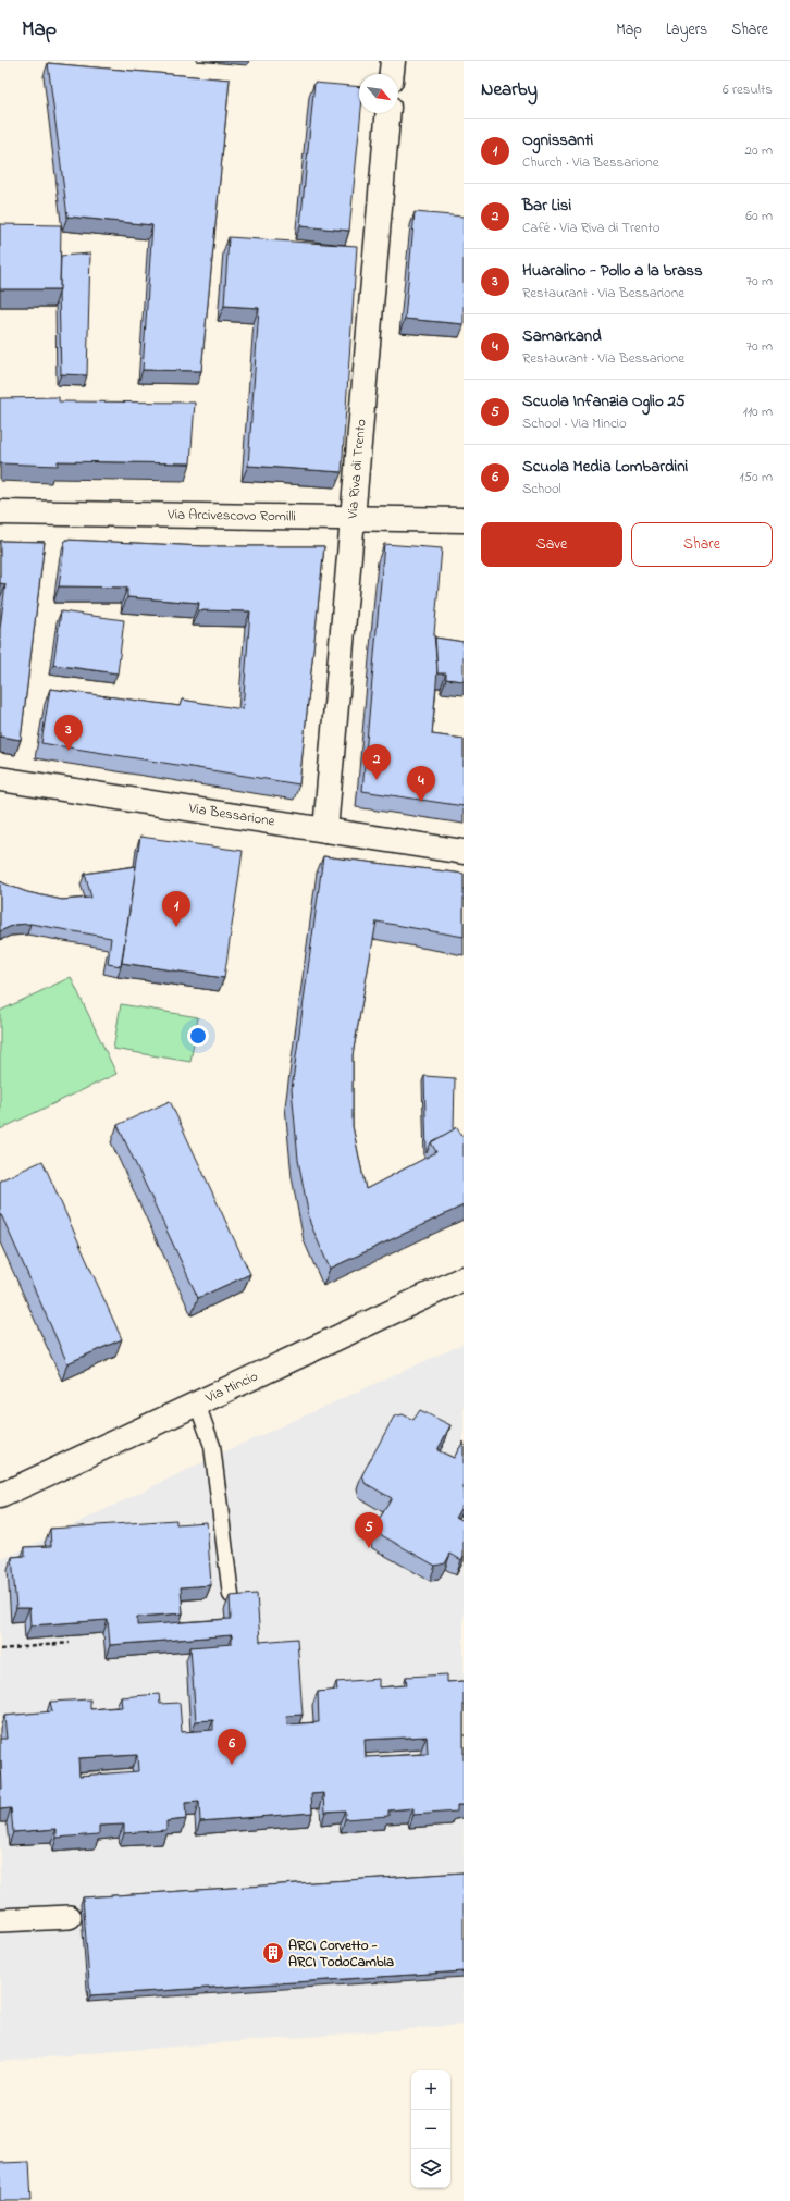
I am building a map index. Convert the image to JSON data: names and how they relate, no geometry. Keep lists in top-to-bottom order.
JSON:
{
  "streets": {
    "street": [
      "Via Riva di Trento",
      "Via Arcivescovo Romilli",
      "Via Bessarione",
      "Via Mincio"
    ]
  },
  "crossings": [
    ["Via Riva di Trento", "Via Arcivescovo Romilli"],
    ["Via Riva di Trento", "Via Bessarione"]
  ],
  "places": {
    "building": ["ARCI Corvetto - ARCI TodoCambia"]
  },
  "north": "bottom right",
  "page": {
    "header": "Map",
    "nav": ["Map", "Layers", "Share"],
    "heading": ["Nearby", "6 results"],
    "list": [
      {
        "mark": "1",
        "name": "Ognissanti",
        "note": "Church · Via Bessarione",
        "value": "20 m"
      },
      {
        "mark": "2",
        "name": "Bar Lisi",
        "note": "Café · Via Riva di Trento",
        "value": "60 m"
      },
      {
        "mark": "3",
        "name": "Huaralino - Pollo a la brass",
        "note": "Restaurant · Via Bessarione",
        "value": "70 m"
      },
      {
        "mark": "4",
        "name": "Samarkand",
        "note": "Restaurant · Via Bessarione",
        "value": "70 m"
      },
      {
        "mark": "5",
        "name": "Scuola Infanzia Oglio 25",
        "note": "School · Via Mincio",
        "value": "110 m"
      },
      {
        "mark": "6",
        "name": "Scuola Media Lombardini",
        "note": "School",
        "value": "150 m"
      }
    ],
    "buttons": ["Save", "Share"],
    "pins": [
      "3",
      "2",
      "4",
      "1",
      "5",
      "6"
    ],
    "map_buttons": ["+", "−"]
  }
}
